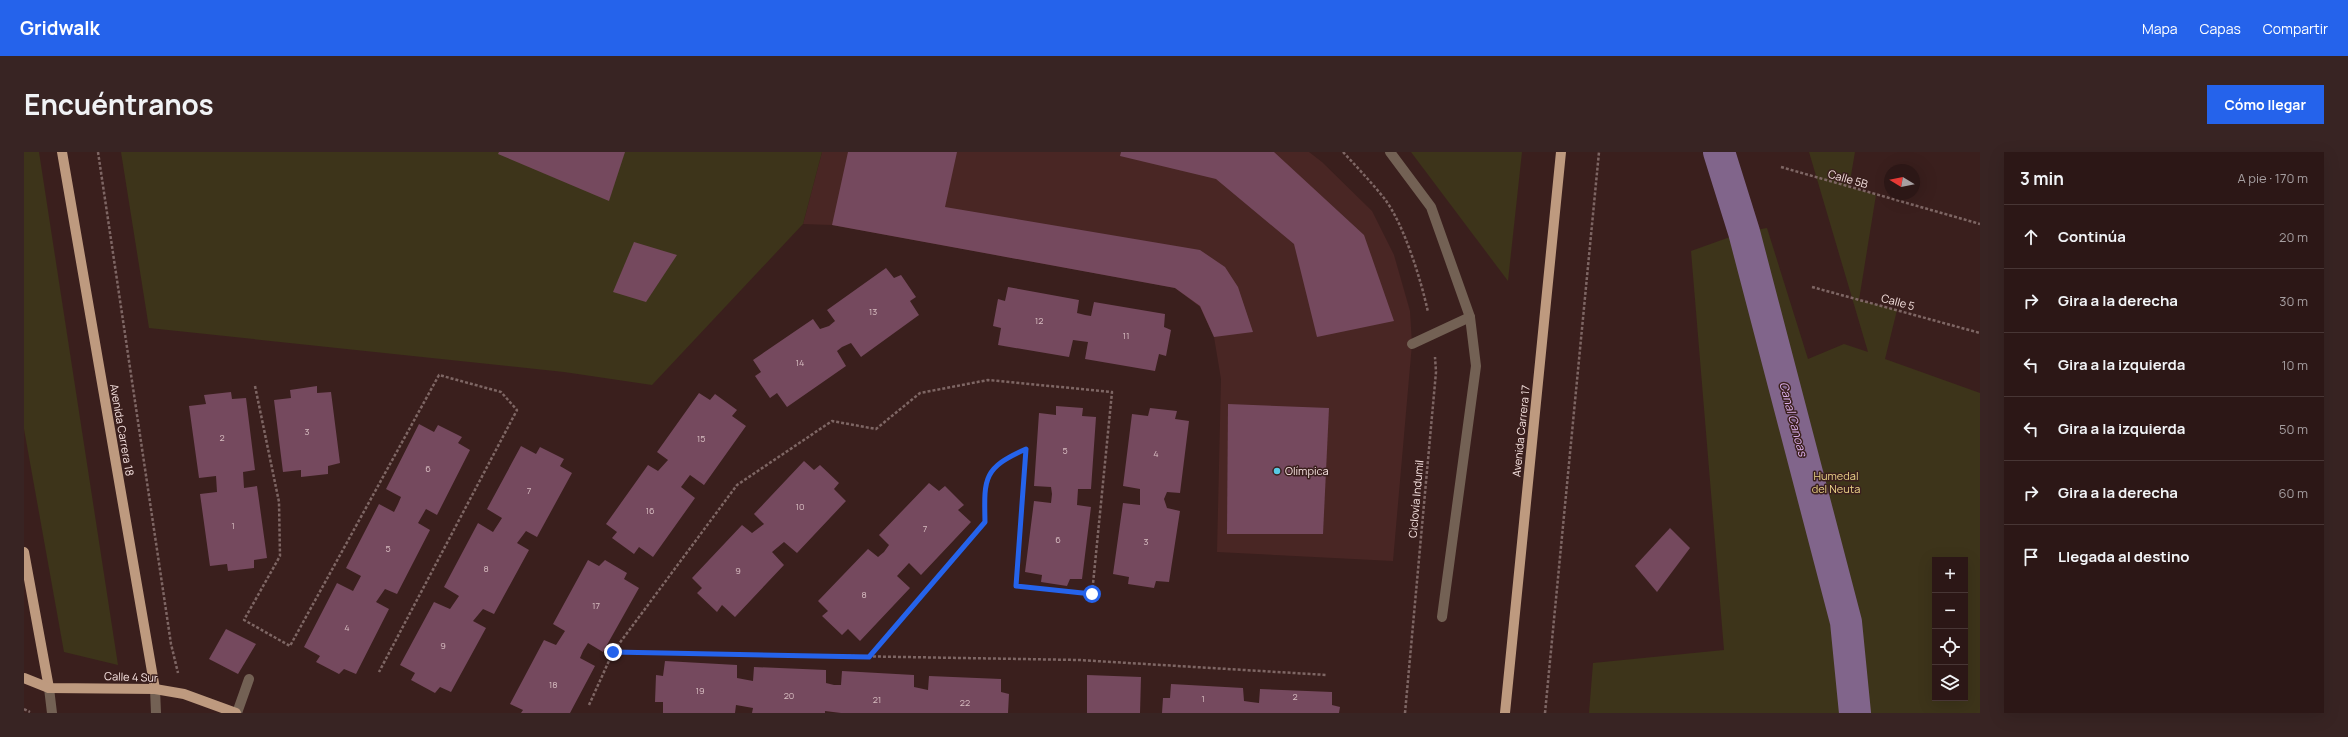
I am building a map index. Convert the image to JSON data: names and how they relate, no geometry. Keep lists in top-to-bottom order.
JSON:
{
  "streets": {
    "main road": ["Avenida Carrera 18", "Avenida Carrera 17", "Calle 4 Sur"],
    "path": ["Calle 5B", "Calle 5", "Ciclovía Indumil"]
  },
  "crossings": [
    ["Avenida Carrera 18", "Calle 4 Sur"]
  ],
  "water": ["Canal Canoas"],
  "parks": ["Humedal del Neuta"],
  "places": ["Olímpica"],
  "house_numbers": [
    "13",
    "12",
    "11",
    "14",
    "3",
    "2",
    "15",
    "5",
    "4",
    "6",
    "7",
    "10",
    "16",
    "1",
    "7",
    "6",
    "3",
    "5",
    "8",
    "9",
    "8",
    "17",
    "4",
    "9",
    "18",
    "19",
    "20",
    "2",
    "1",
    "21",
    "22"
  ],
  "north": "left",
  "page": {
    "header": "Gridwalk",
    "nav": ["Mapa", "Capas", "Compartir"],
    "title": "Encuéntranos",
    "buttons": "Cómo llegar",
    "heading": ["3 min", "A pie · 170 m"],
    "list": [
      ["Continúa", "20 m"],
      ["Gira a la derecha", "30 m"],
      ["Gira a la izquierda", "10 m"],
      ["Gira a la izquierda", "50 m"],
      ["Gira a la derecha", "60 m"],
      "Llegada al destino"
    ],
    "map_buttons": ["+", "−"]
  }
}
